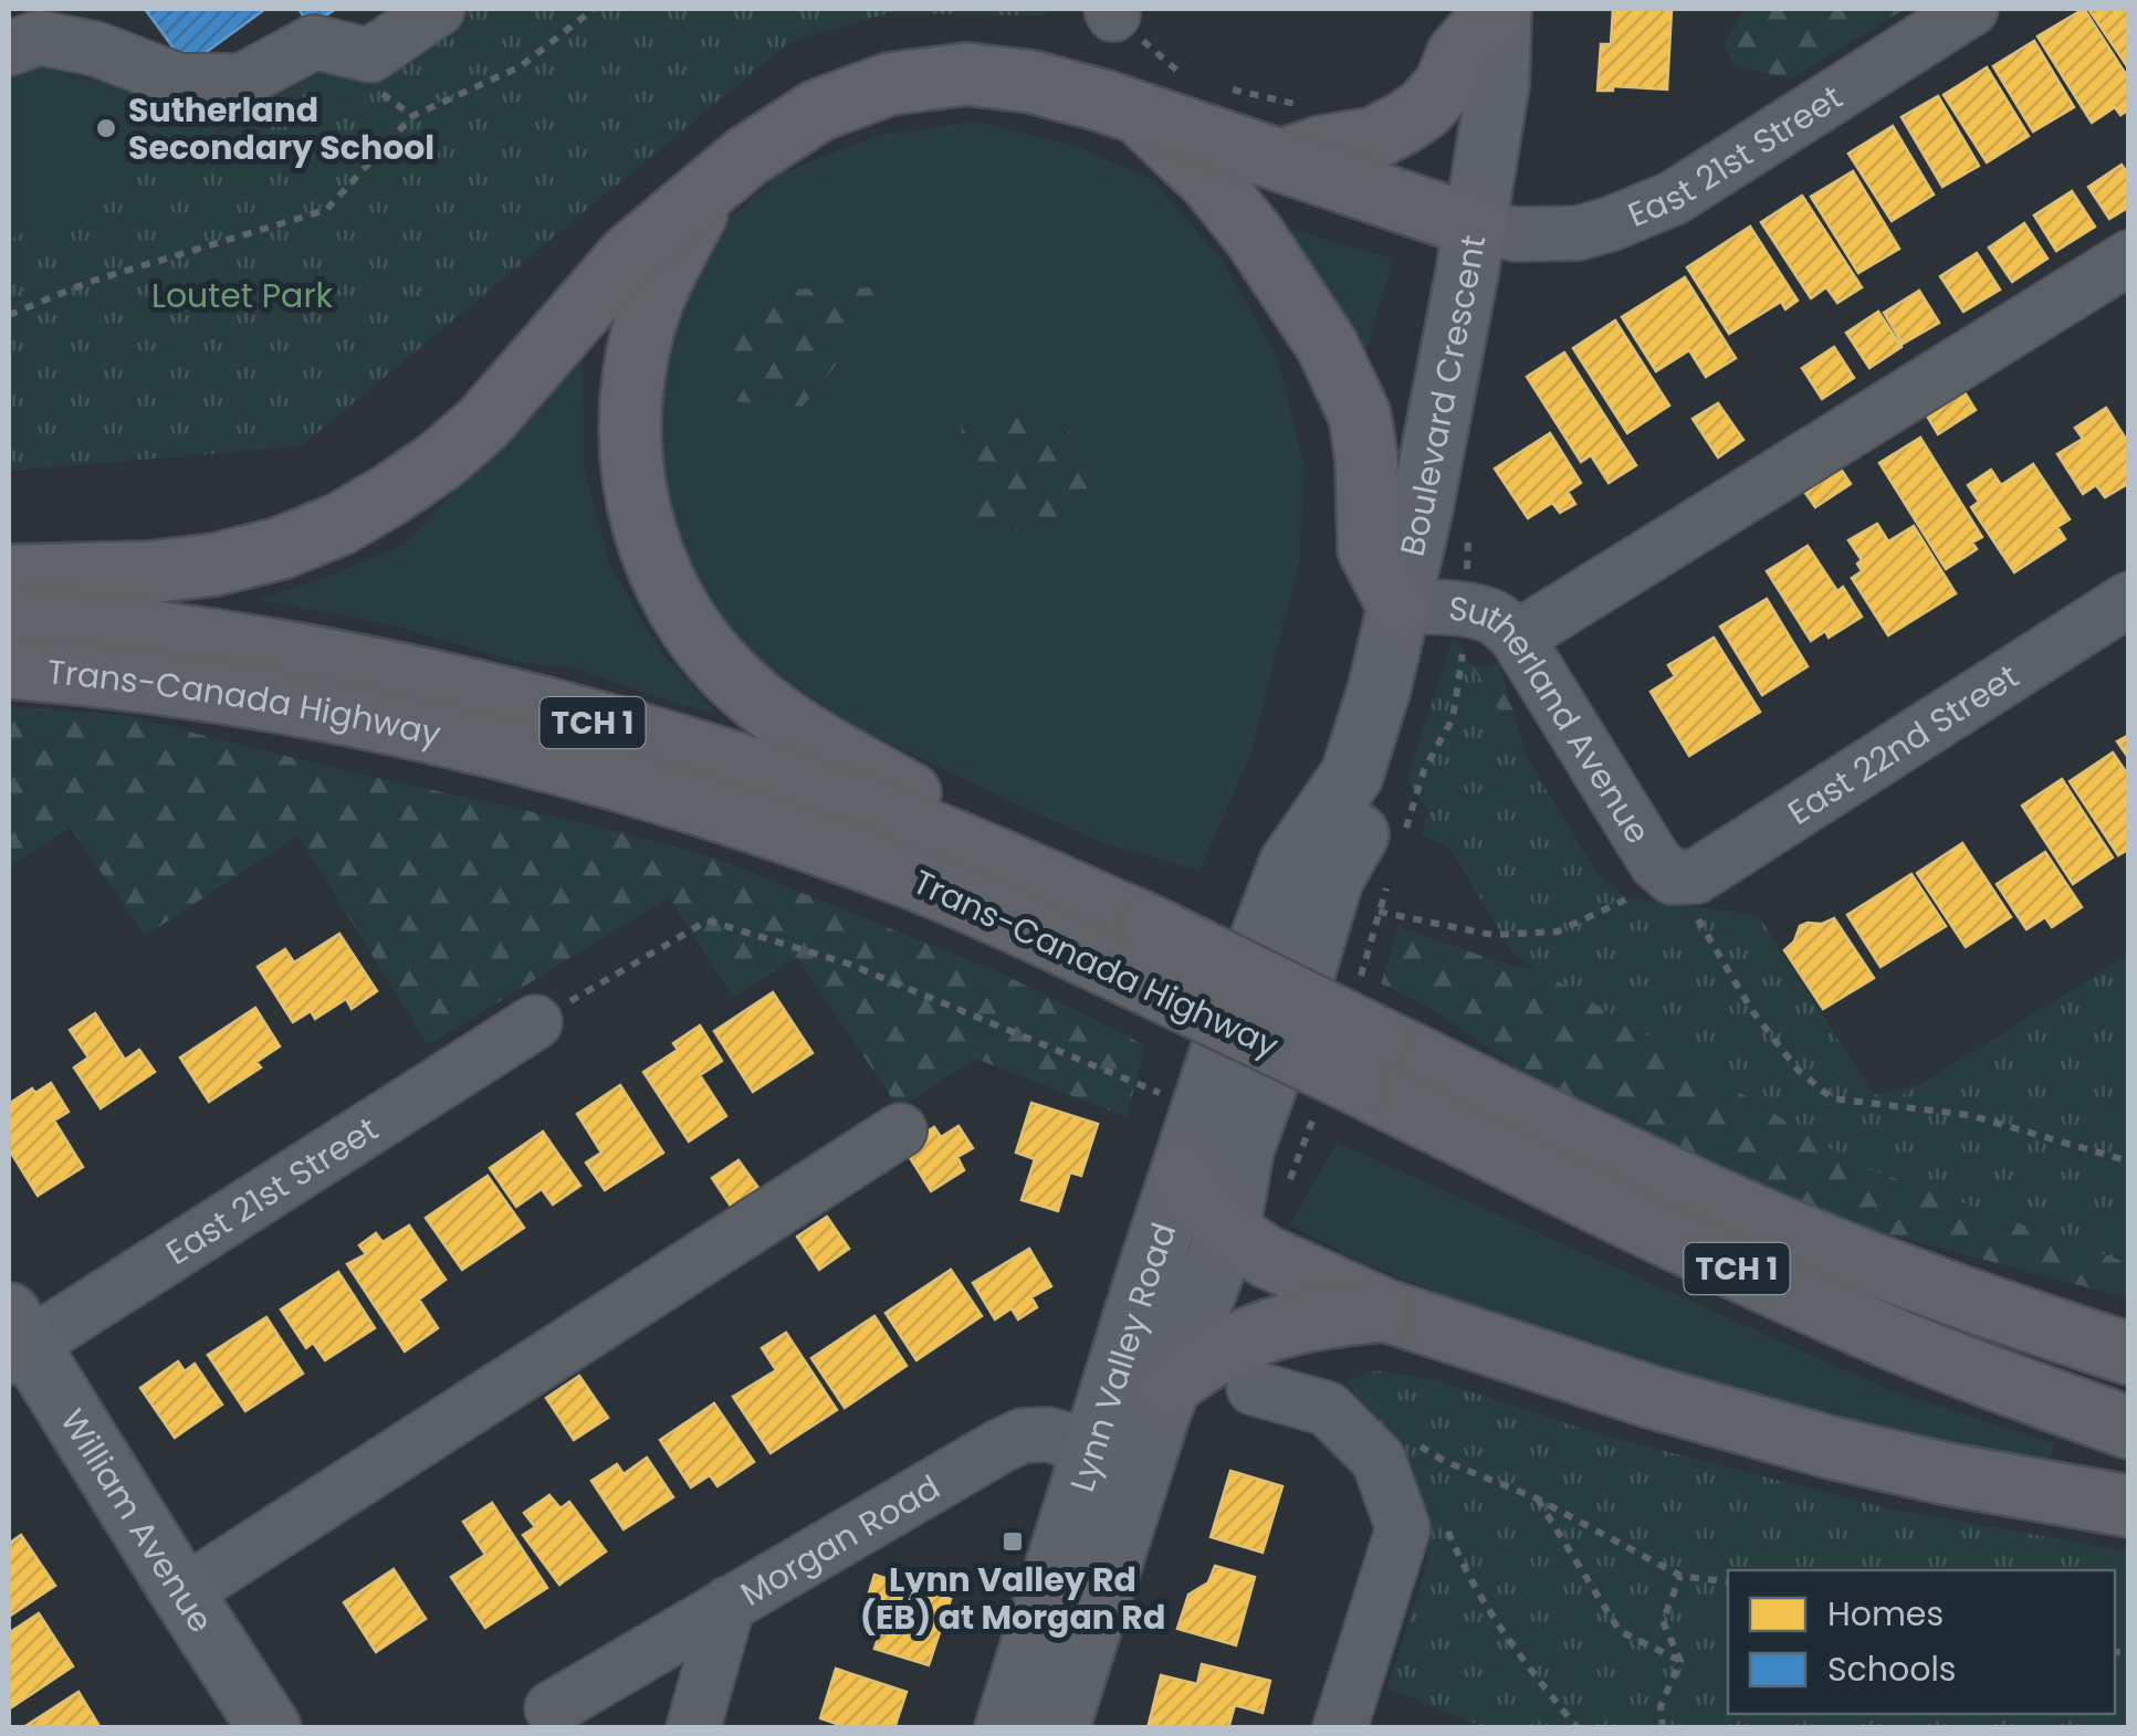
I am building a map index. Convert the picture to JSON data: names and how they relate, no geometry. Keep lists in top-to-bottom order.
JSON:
{
  "streets": {
    "highway": ["Trans-Canada Highway", "TCH 1"],
    "main road": ["Boulevard Crescent", "Lynn Valley Road", "William Avenue"],
    "street": [
      "East 21st Street",
      "Sutherland Avenue",
      "East 22nd Street",
      "Morgan Road"
    ]
  },
  "crossings": [
    ["East 21st Street", "Boulevard Crescent"],
    ["East 21st Street", "William Avenue"],
    ["Boulevard Crescent", "Sutherland Avenue"],
    ["Boulevard Crescent", "Lynn Valley Road"],
    ["Sutherland Avenue", "East 22nd Street"],
    ["Lynn Valley Road", "Morgan Road"]
  ],
  "parks": ["Loutet Park"],
  "places": {
    "other": ["Sutherland Secondary School"],
    "transit": ["Lynn Valley Rd (EB) at Morgan Rd"]
  },
  "legend": ["Homes", "Schools"]
}
